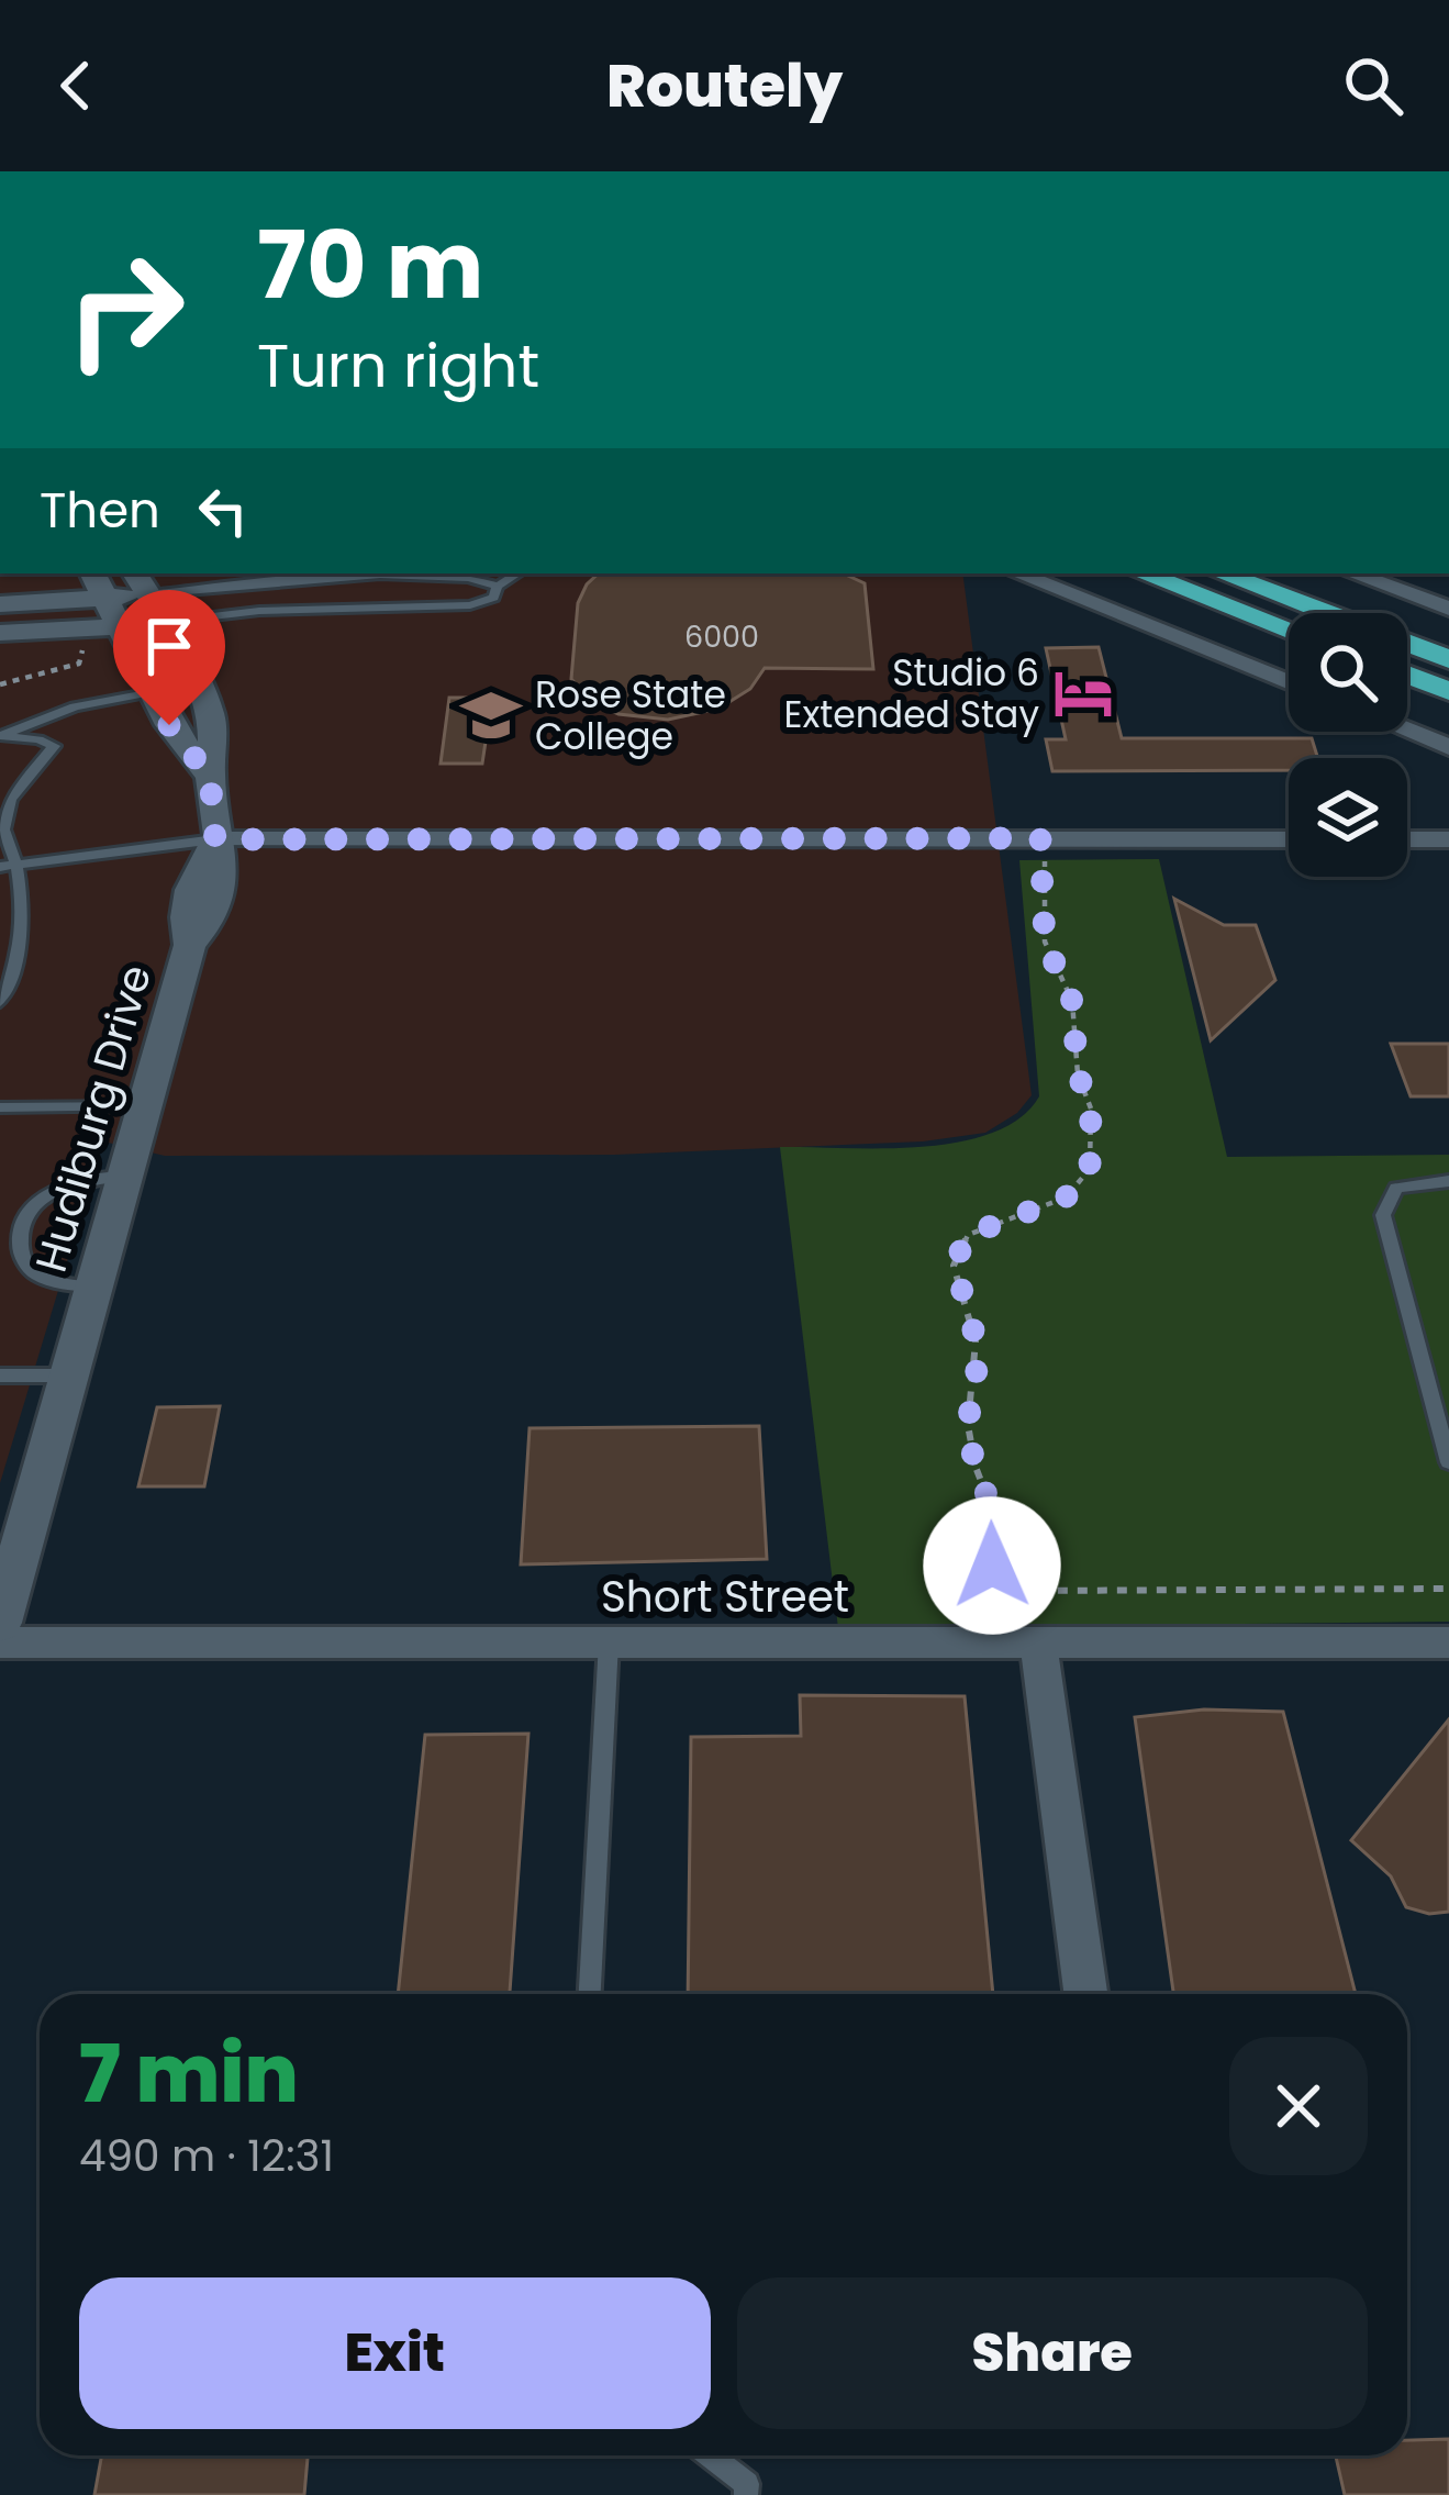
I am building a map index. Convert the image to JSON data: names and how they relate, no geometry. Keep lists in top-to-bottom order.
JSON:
{
  "streets": {
    "street": ["Hudiburg Drive", "Short Street"]
  },
  "places": {
    "hotel": ["Studio 6 Extended Stay"],
    "school or university": ["Rose State College"]
  },
  "house_numbers": ["6000"],
  "page": {
    "header": "Routely",
    "turn": ["70 m", "Turn right"],
    "then": "Then",
    "heading": ["7 min", "490 m · 12:31"],
    "buttons": ["Exit", "Share"]
  }
}
